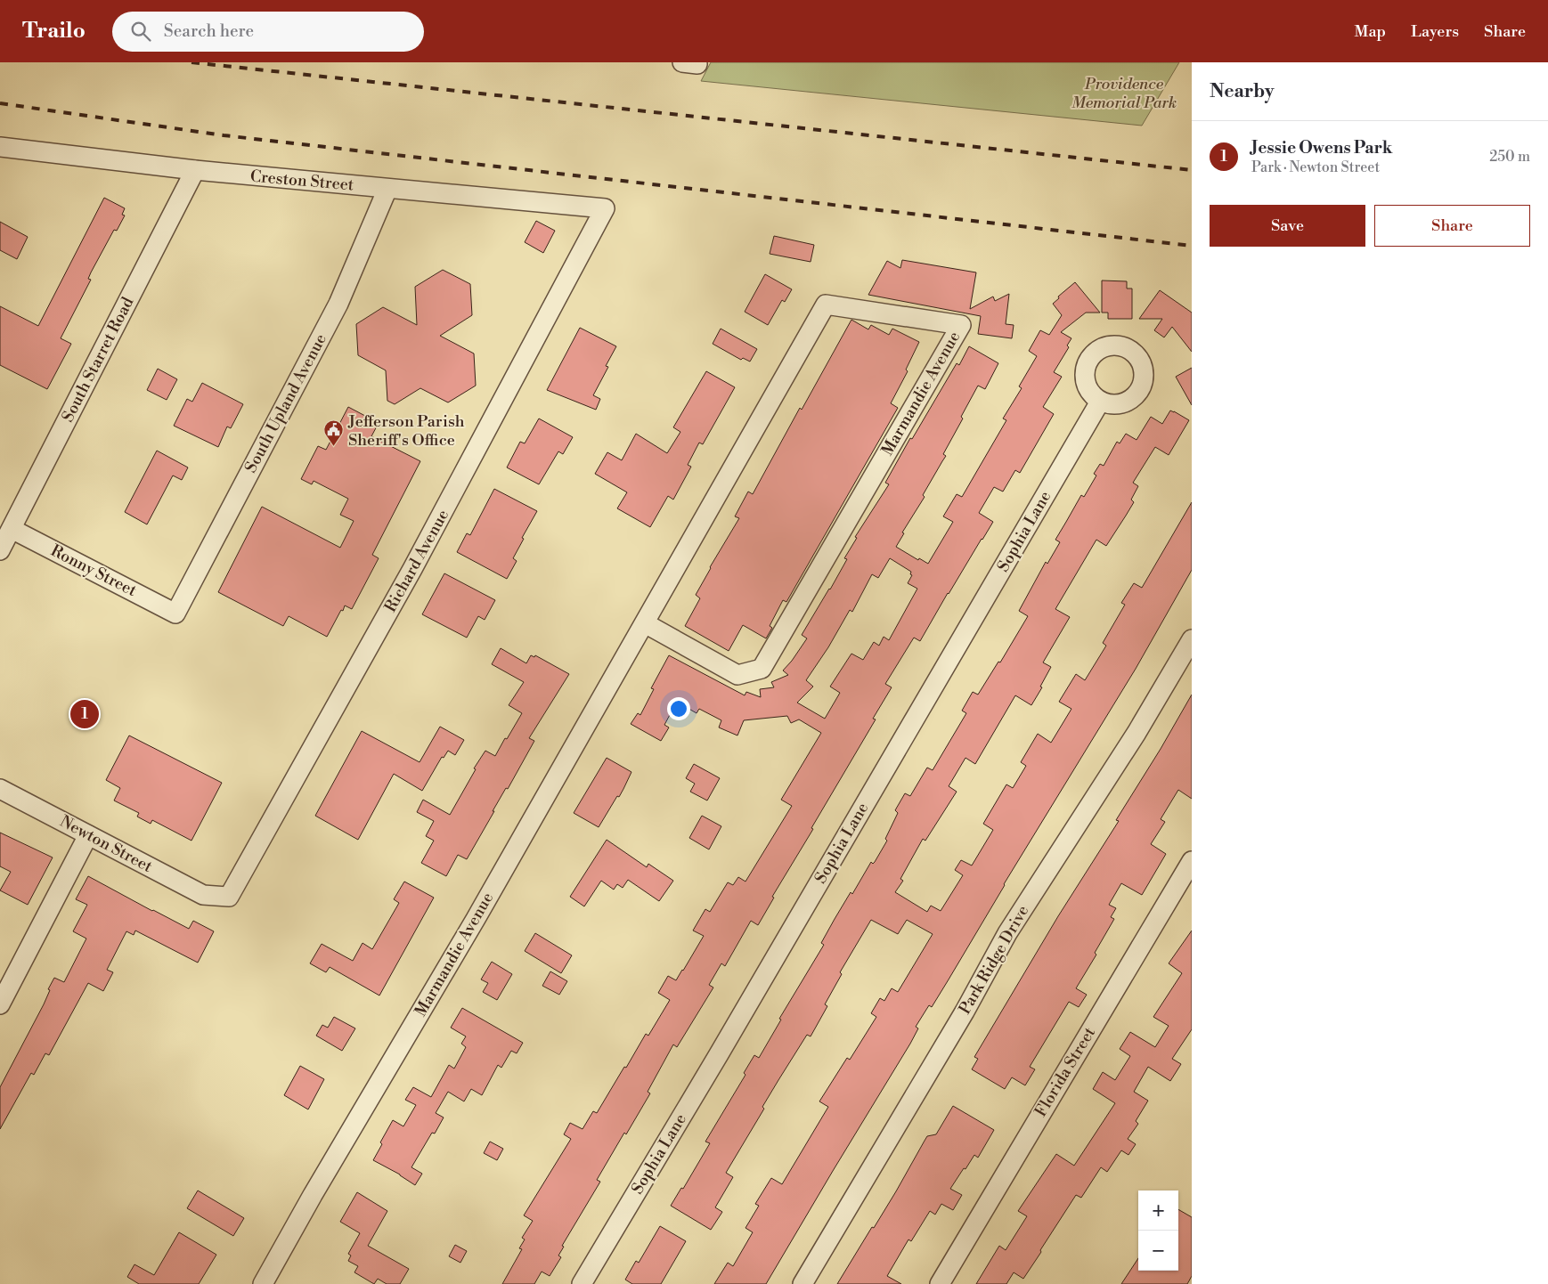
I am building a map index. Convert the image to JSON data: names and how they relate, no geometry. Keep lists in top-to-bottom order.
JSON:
{
  "streets": {
    "street": [
      "Creston Street",
      "South Starret Road",
      "Marmandie Avenue",
      "South Upland Avenue",
      "Sophia Lane",
      "Richard Avenue",
      "Ronny Street",
      "Newton Street",
      "Park Ridge Drive",
      "Florida Street"
    ]
  },
  "crossings": [
    ["Creston Street", "South Starret Road"],
    ["Creston Street", "South Upland Avenue"],
    ["Creston Street", "Richard Avenue"],
    ["South Starret Road", "Ronny Street"],
    ["South Upland Avenue", "Ronny Street"],
    ["Richard Avenue", "Newton Street"]
  ],
  "parks": ["Providence Memorial Park"],
  "places": {
    "public building": ["Jefferson Parish Sheriff's Office"]
  },
  "page": {
    "header": "Trailo",
    "search": "Search here",
    "nav": ["Map", "Layers", "Share"],
    "heading": "Nearby",
    "list": [
      {
        "mark": "1",
        "name": "Jessie Owens Park",
        "note": "Park · Newton Street",
        "value": "250 m"
      }
    ],
    "buttons": ["Save", "Share"],
    "pins": "1",
    "map_buttons": ["+", "−"]
  }
}
